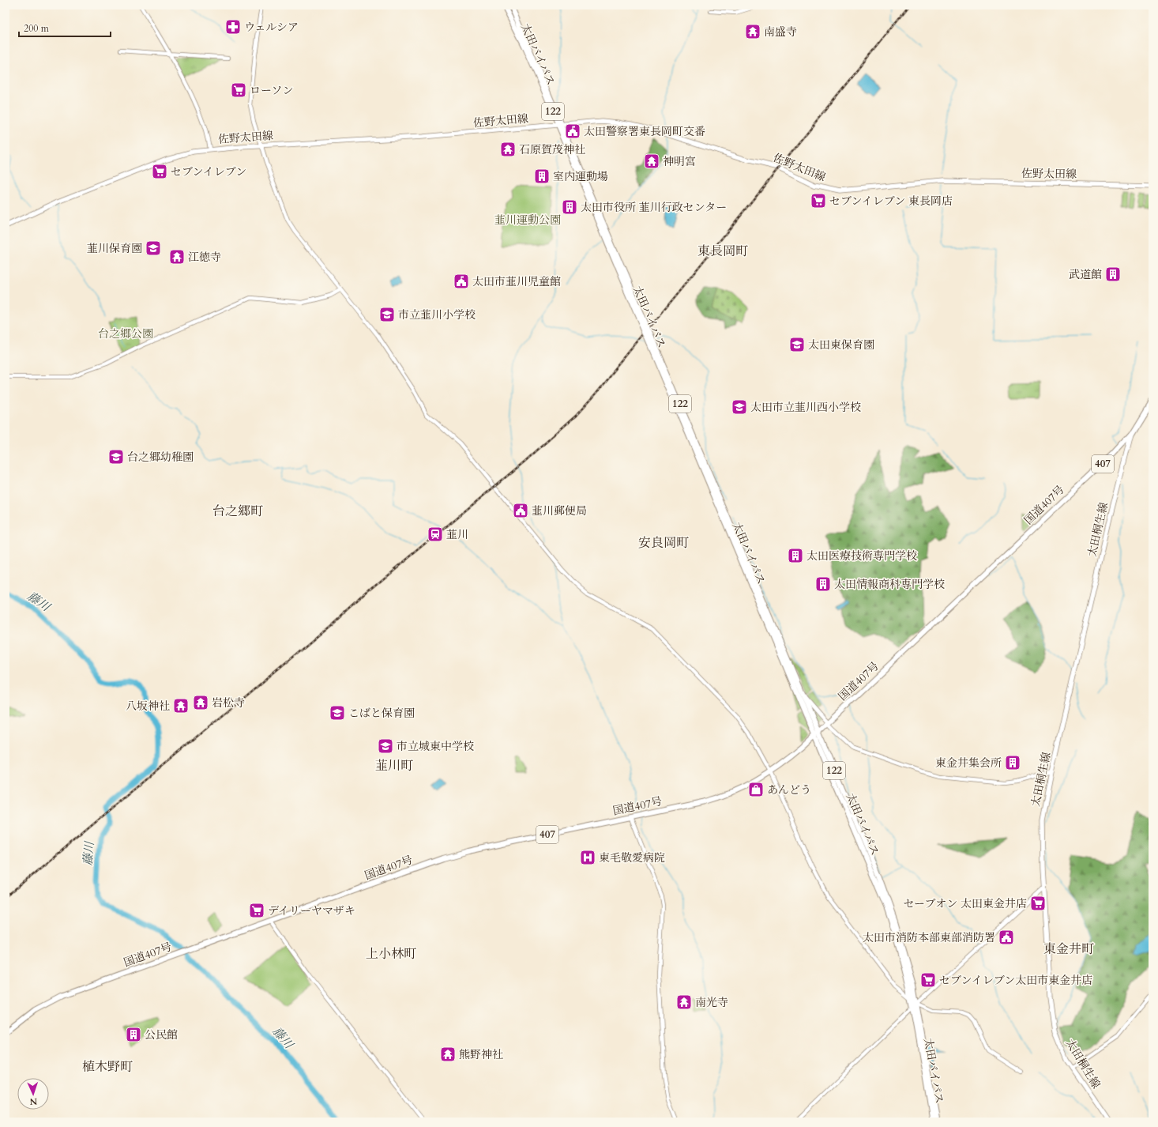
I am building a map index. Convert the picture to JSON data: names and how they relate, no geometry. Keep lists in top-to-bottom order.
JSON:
{
  "streets": {
    "highway": [
      "太田バイパス",
      "122",
      "407",
      "国道407号"
    ],
    "main road": ["佐野太田線", "太田桐生線"]
  },
  "crossings": [
    ["太田バイパス", "佐野太田線"],
    ["太田バイパス", "国道407号"],
    ["国道407号", "太田桐生線"]
  ],
  "districts": [
    "東長岡町",
    "台之郷町",
    "安良岡町",
    "韮川町",
    "東金井町",
    "上小林町",
    "植木野町"
  ],
  "water": ["藤川"],
  "parks": ["韮川運動公園", "台之郷公園"],
  "places": {
    "pharmacy": ["ウェルシア"],
    "temple": [
      "南盛寺",
      "石原賀茂神社",
      "神明宮",
      "江徳寺",
      "岩松寺",
      "八坂神社",
      "南光寺",
      "熊野神社"
    ],
    "supermarket": [
      "ローソン",
      "セブンイレブン",
      "セブンイレブン 東長岡店",
      "セーブオン 太田東金井店",
      "デイリーヤマザキ",
      "セブンイレブン太田市東金井店"
    ],
    "public building": [
      "太田警察署東長岡町交番",
      "太田市韮川児童館",
      "韮川郵便局",
      "太田市消防本部東部消防署"
    ],
    "building": [
      "室内運動場",
      "太田市役所 韮川行政センター",
      "武道館",
      "太田医療技術専門学校",
      "太田情報商科専門学校",
      "東金井集会所",
      "公民館"
    ],
    "school or university": [
      "韮川保育園",
      "市立韮川小学校",
      "太田東保育園",
      "太田市立韮川西小学校",
      "台之郷幼稚園",
      "こばと保育園",
      "市立城東中学校"
    ],
    "station": ["韮川"],
    "shop": ["あんどう"],
    "hospital": ["東毛敬愛病院"]
  },
  "scale_bar": "200 m",
  "north": "bottom"
}
